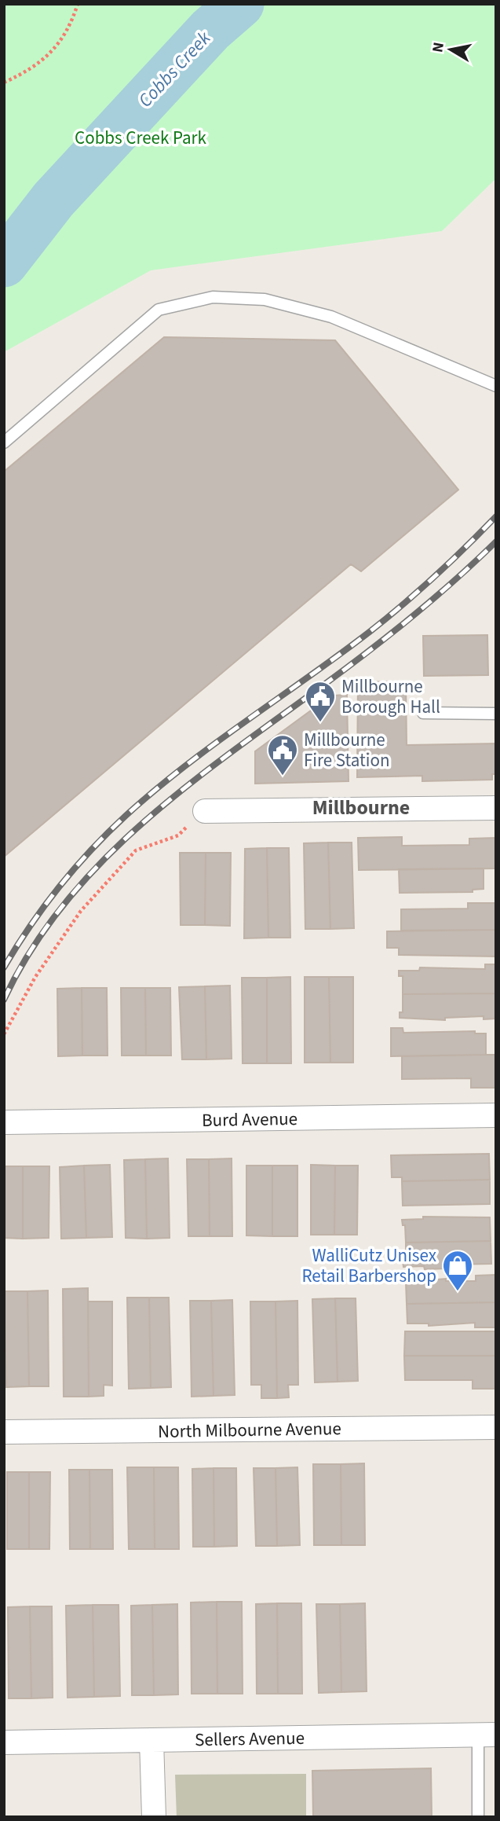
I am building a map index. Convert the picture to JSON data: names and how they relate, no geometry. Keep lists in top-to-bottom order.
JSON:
{
  "streets": {
    "street": ["Burd Avenue", "North Milbourne Avenue", "Sellers Avenue"]
  },
  "districts": ["Millbourne"],
  "water": ["Cobbs Creek"],
  "parks": ["Cobbs Creek Park"],
  "places": {
    "public building": ["Millbourne Borough Hall", "Millbourne Fire Station"],
    "shop": ["WalliCutz Unisex Retail Barbershop"]
  },
  "north": "left"
}
